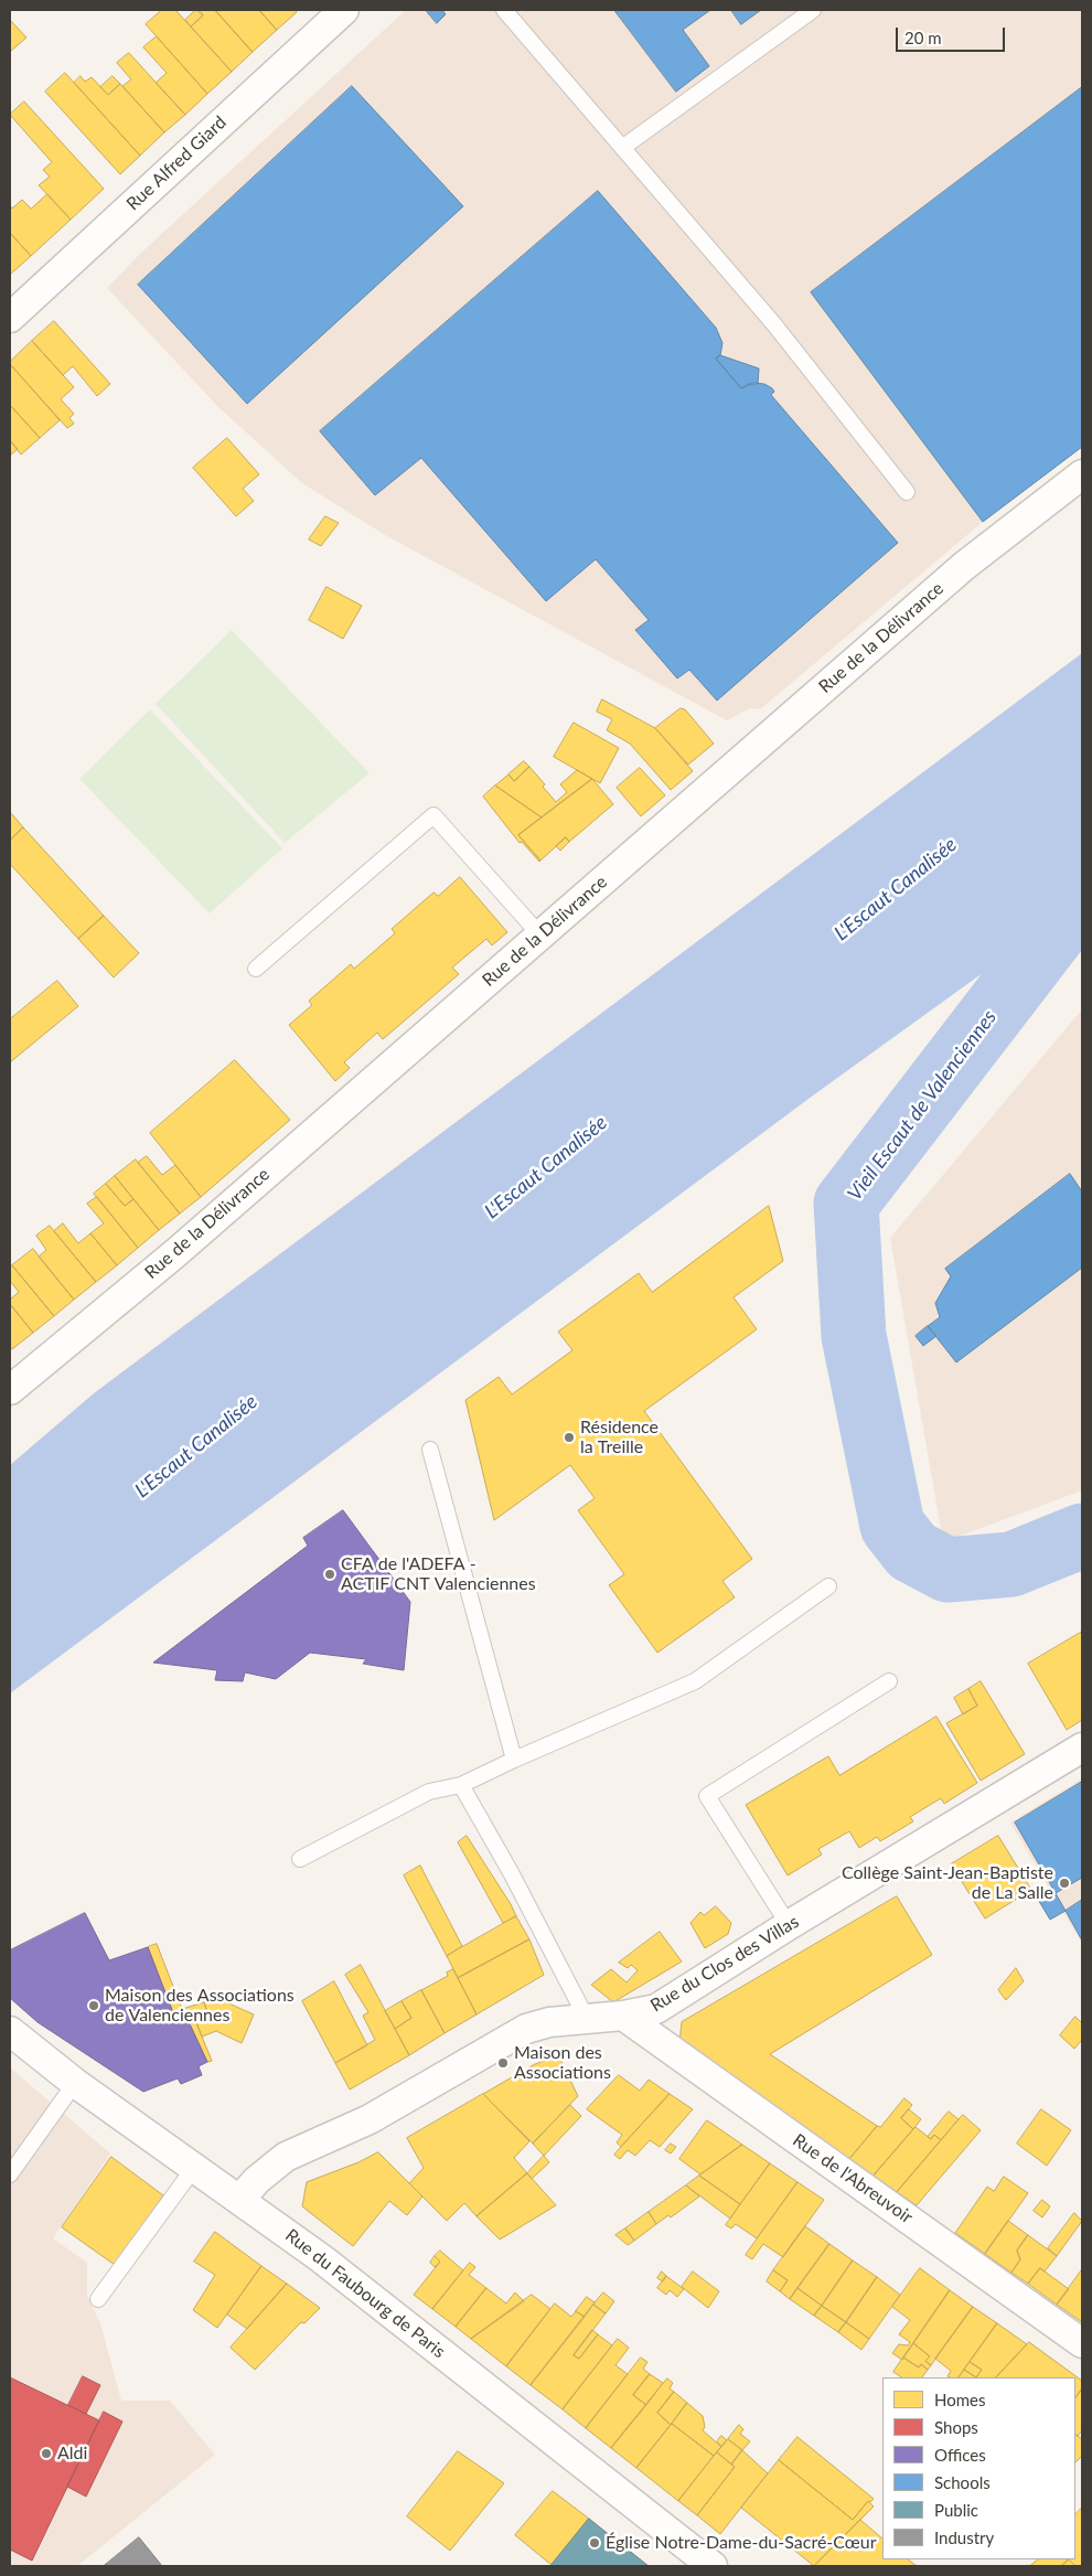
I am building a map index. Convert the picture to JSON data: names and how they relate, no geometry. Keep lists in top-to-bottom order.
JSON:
{
  "streets": {
    "street": [
      "Rue Alfred Giard",
      "Rue de la Délivrance",
      "Rue du Clos des Villas",
      "Rue de l'Abreuvoir",
      "Rue du Faubourg de Paris"
    ]
  },
  "crossings": [
    ["Rue du Clos des Villas", "Rue de l'Abreuvoir"],
    ["Rue du Clos des Villas", "Rue du Faubourg de Paris"]
  ],
  "water": ["L'Escaut Canalisée", "Vieil Escaut de Valenciennes"],
  "places": [
    "Résidence la Treille",
    "CFA de l'ADEFA - ACTIF CNT Valenciennes",
    "Collège Saint-Jean-Baptiste de La Salle",
    "Maison des Associations de Valenciennes",
    "Maison des Associations",
    "Aldi",
    "Église Notre-Dame-du-Sacré-Cœur"
  ],
  "legend": [
    "Homes",
    "Shops",
    "Offices",
    "Schools",
    "Public",
    "Industry"
  ],
  "scale_bar": "20 m"
}
